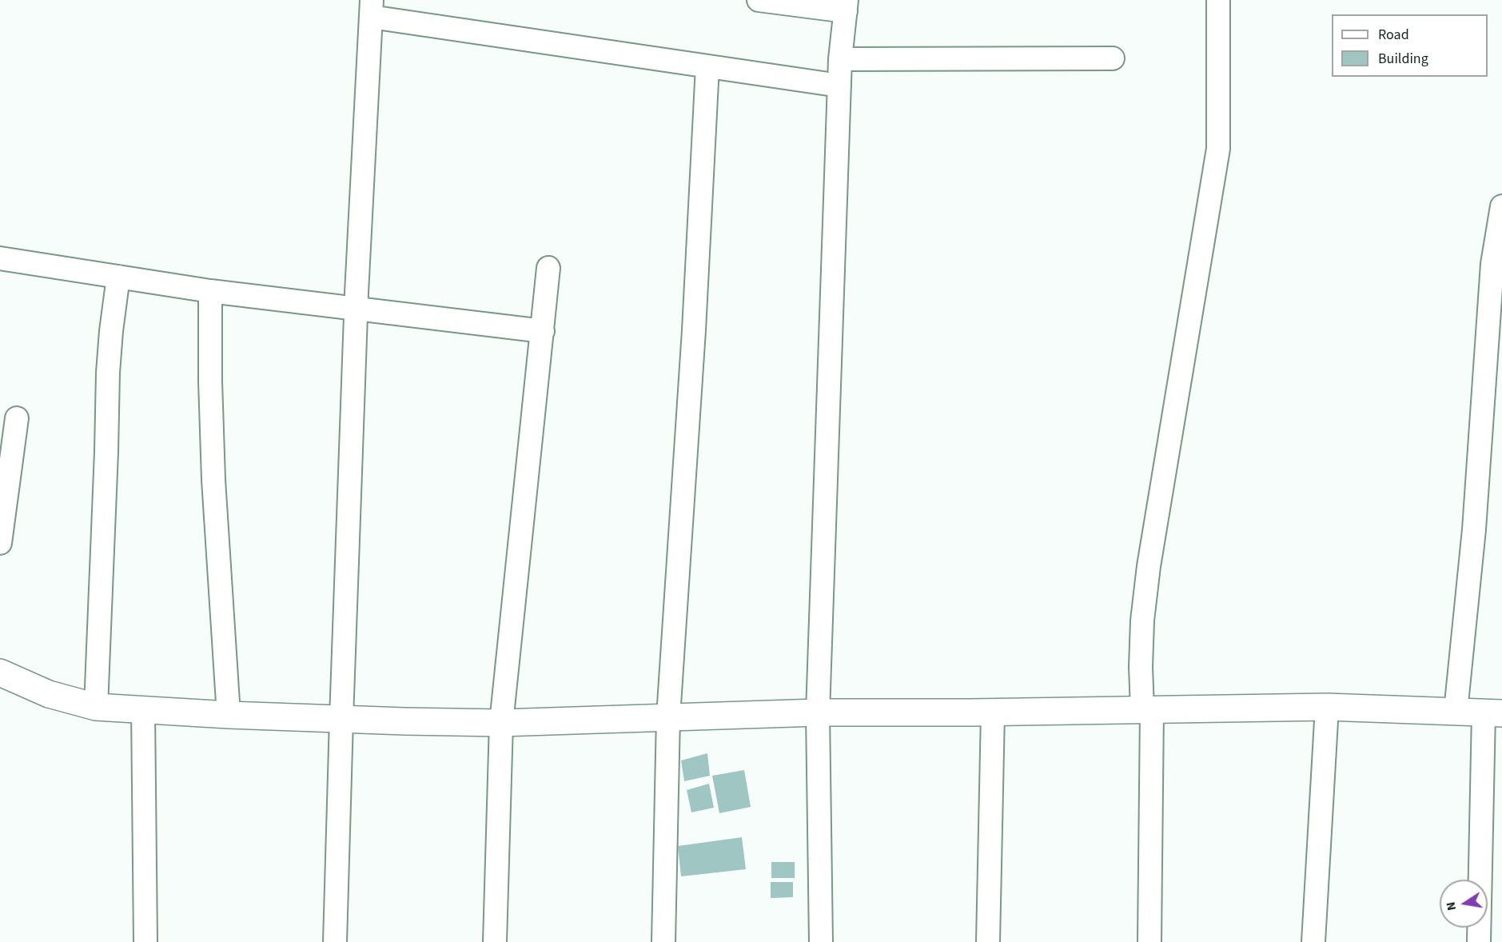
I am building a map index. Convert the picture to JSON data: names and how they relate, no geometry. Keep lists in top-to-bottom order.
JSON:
{
  "legend": ["Road", "Building"],
  "north": "left"
}
